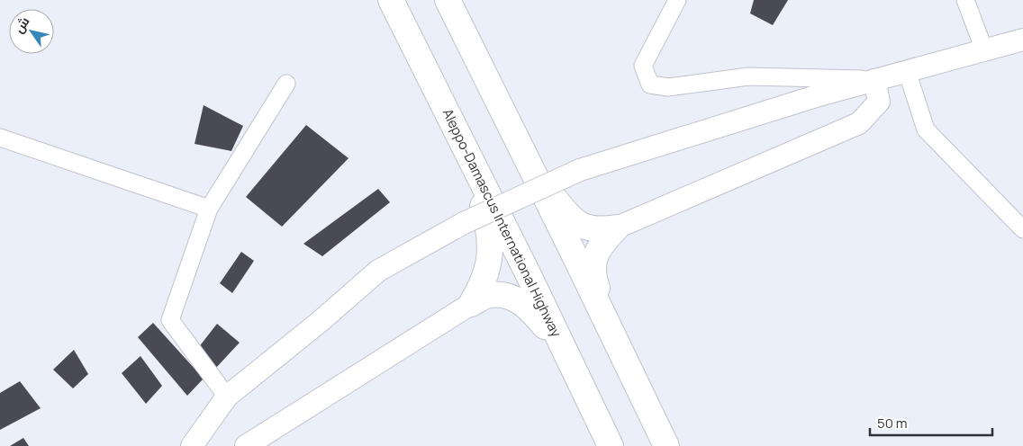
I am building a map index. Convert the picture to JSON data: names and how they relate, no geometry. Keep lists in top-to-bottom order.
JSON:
{
  "streets": {
    "highway": ["Aleppo-Damascus International Highway"]
  },
  "scale_bar": "50 m",
  "north": "top left"
}
